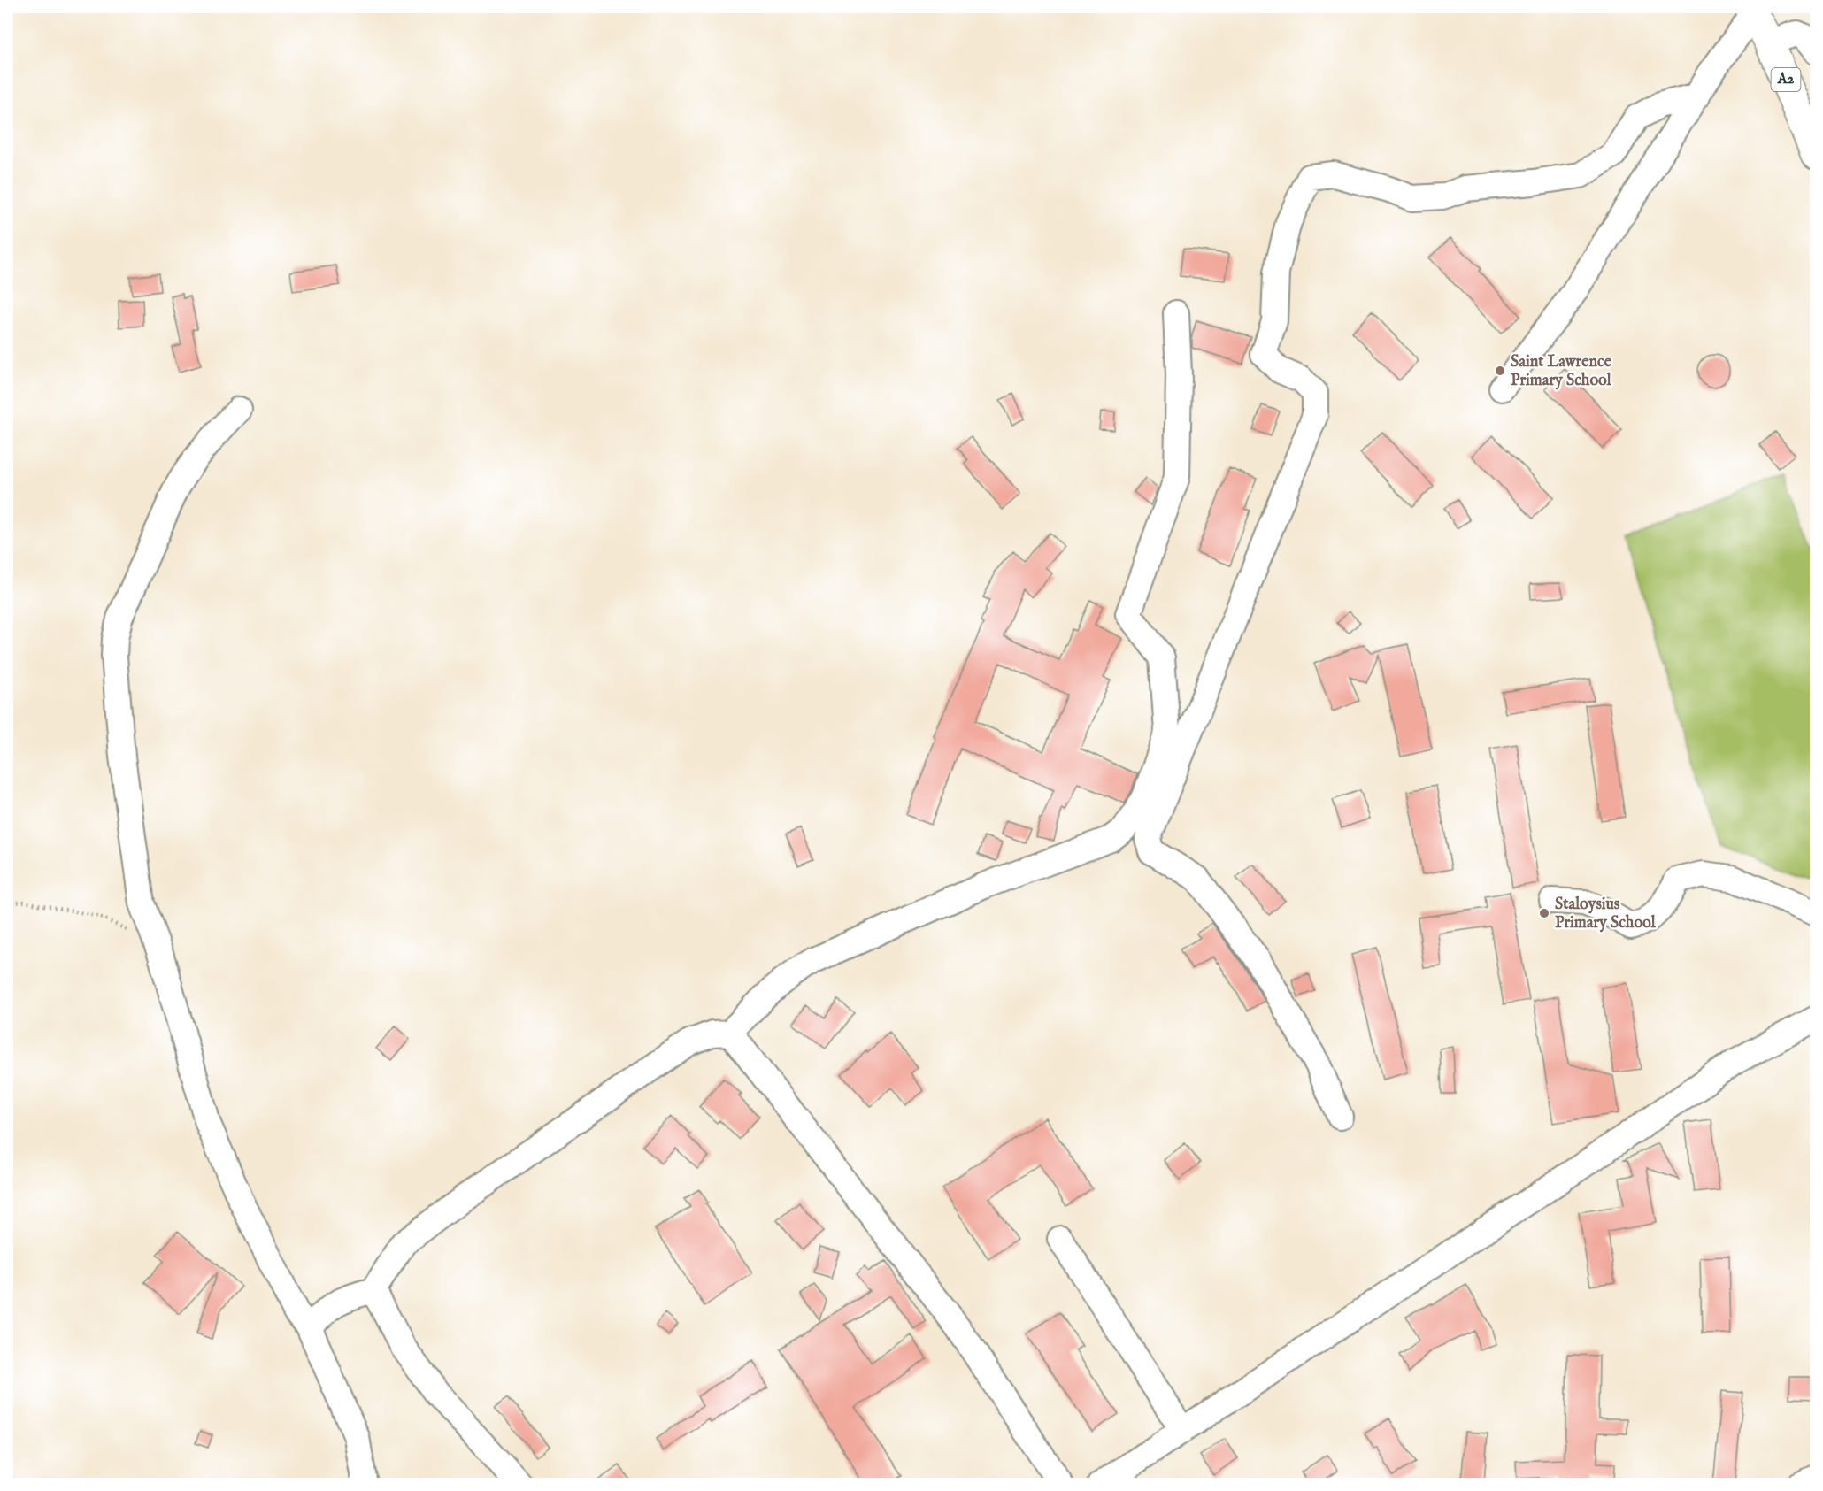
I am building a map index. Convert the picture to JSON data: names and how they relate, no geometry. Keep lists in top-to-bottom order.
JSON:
{
  "streets": {
    "main road": ["A2"]
  },
  "places": ["Saint Lawrence Primary School", "Staloysius Primary School"]
}
